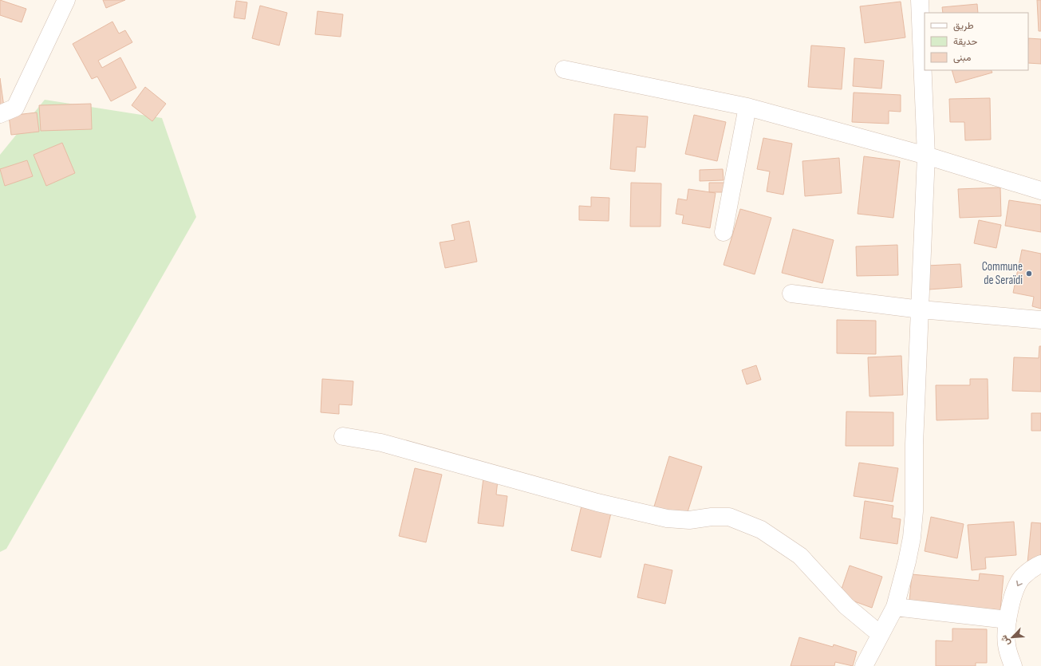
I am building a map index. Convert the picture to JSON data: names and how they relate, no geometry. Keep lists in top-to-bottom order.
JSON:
{
  "places": ["Commune de Seraïdi"],
  "legend": ["طريق", "حديقة", "مبنى"],
  "north": "bottom left"
}
